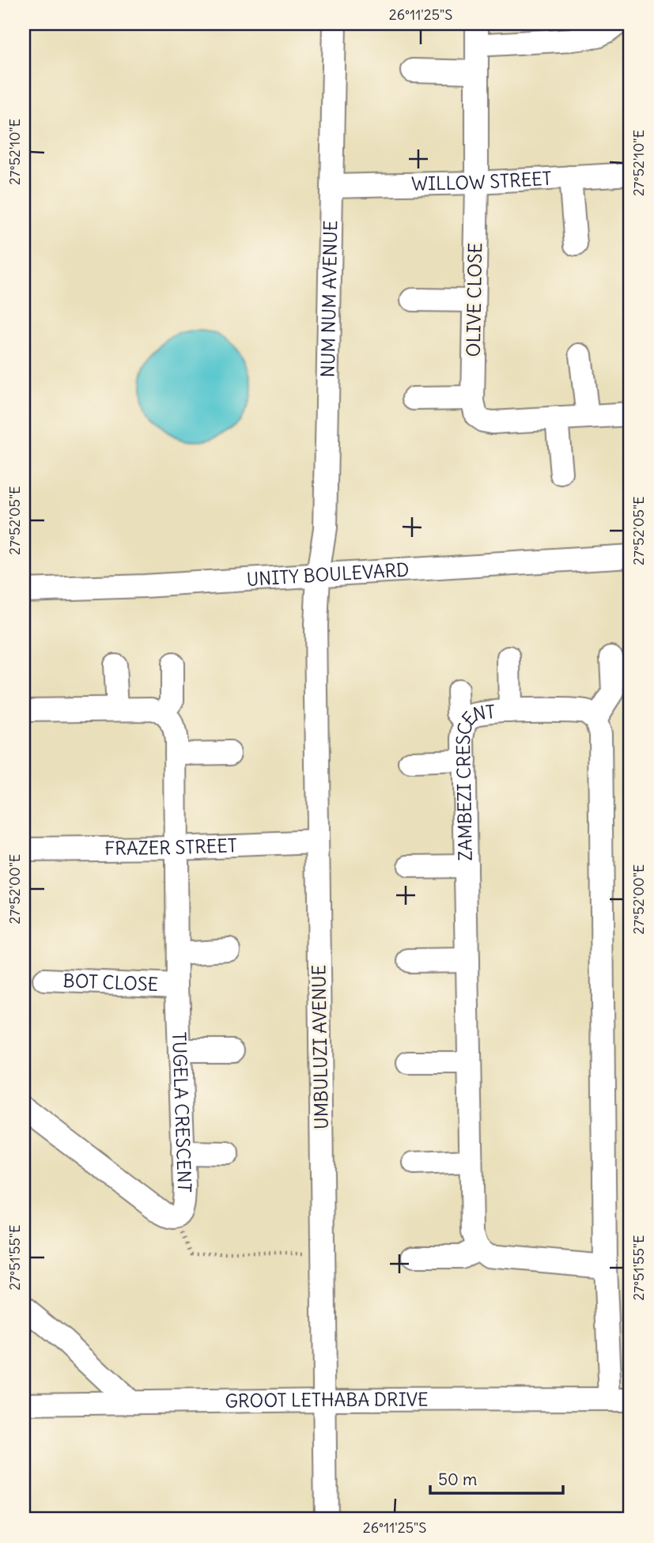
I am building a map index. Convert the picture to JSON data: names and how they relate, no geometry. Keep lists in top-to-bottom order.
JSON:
{
  "streets": {
    "street": [
      "WILLOW STREET",
      "NUM NUM AVENUE",
      "OLIVE CLOSE",
      "UNITY BOULEVARD",
      "ZAMBEZI CRESCENT",
      "FRAZER STREET",
      "BOT CLOSE",
      "UMBULUZI AVENUE",
      "TUGELA CRESCENT",
      "GROOT LETHABA DRIVE"
    ]
  },
  "crossings": [
    ["WILLOW STREET", "NUM NUM AVENUE"],
    ["WILLOW STREET", "OLIVE CLOSE"],
    ["NUM NUM AVENUE", "UNITY BOULEVARD"],
    ["NUM NUM AVENUE", "UMBULUZI AVENUE"],
    ["UNITY BOULEVARD", "UMBULUZI AVENUE"],
    ["FRAZER STREET", "UMBULUZI AVENUE"],
    ["FRAZER STREET", "TUGELA CRESCENT"],
    ["BOT CLOSE", "TUGELA CRESCENT"],
    ["UMBULUZI AVENUE", "GROOT LETHABA DRIVE"]
  ],
  "scale_bar": "50 m",
  "coordinates": [
    "26°11'25\"S",
    "27°52'10\"E",
    "27°52'05\"E",
    "27°52'00\"E",
    "27°51'55\"E"
  ]
}
